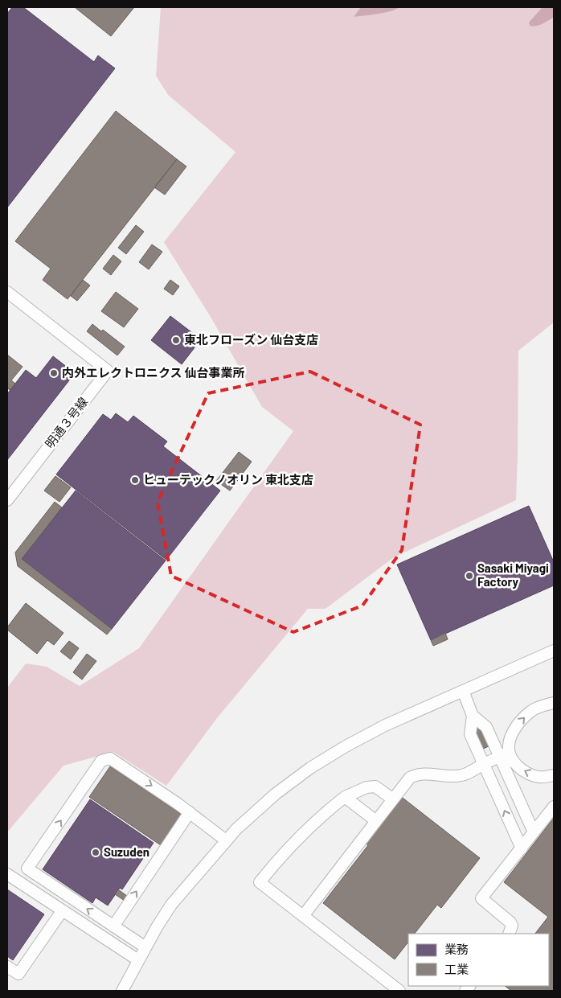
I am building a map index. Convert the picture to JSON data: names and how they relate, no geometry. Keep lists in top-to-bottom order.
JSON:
{
  "streets": {
    "street": ["明通３号線"]
  },
  "places": [
    "東北フローズン 仙台支店",
    "内外エレクトロニクス 仙台事業所",
    "ヒューテックノオリン 東北支店",
    "Sasaki Miyagi Factory",
    "Suzuden"
  ],
  "legend": ["業務", "工業"]
}
